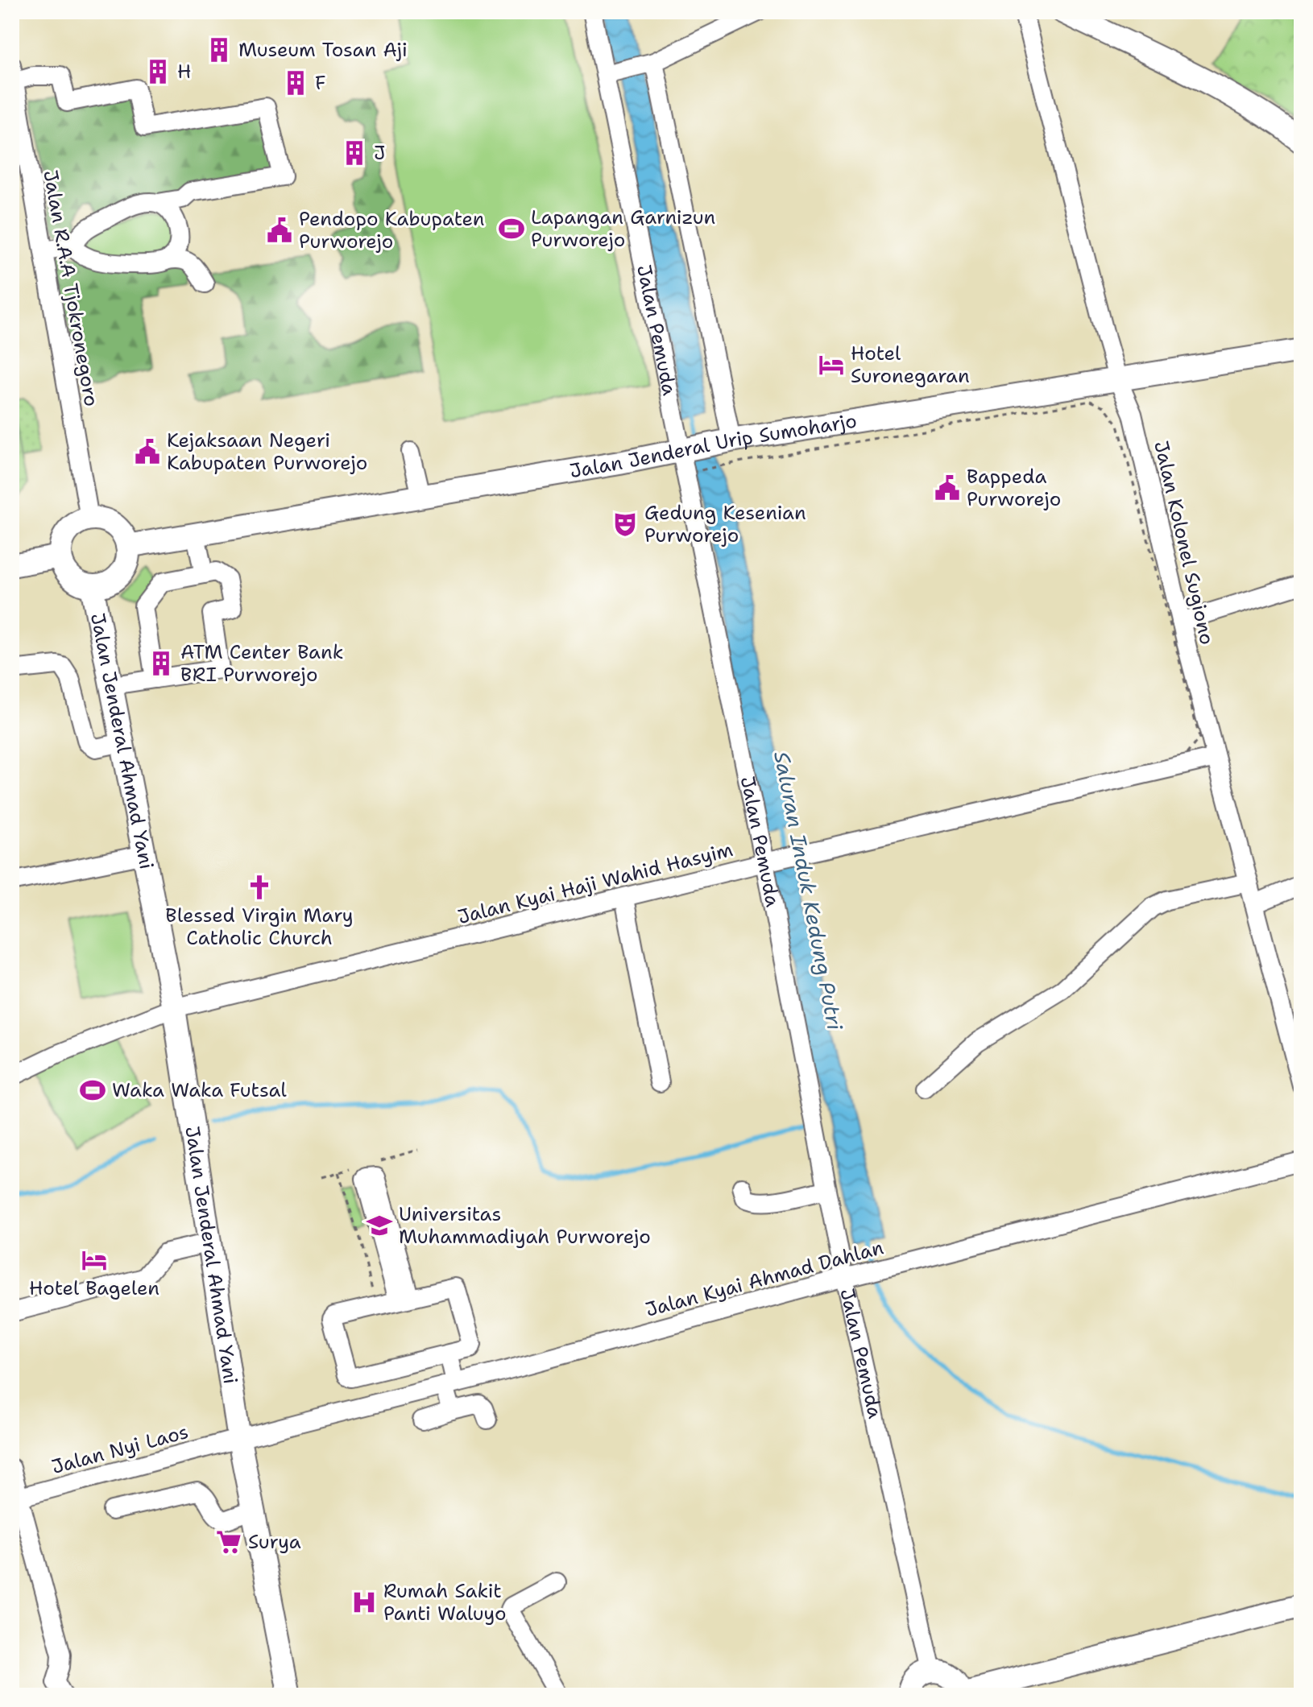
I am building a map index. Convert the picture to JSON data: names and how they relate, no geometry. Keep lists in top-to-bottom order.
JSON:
{
  "streets": {
    "main road": ["Jalan Jenderal Urip Sumoharjo", "Jalan Jenderal Ahmad Yani"],
    "street": [
      "Jalan R.A.A Tjokronegoro",
      "Jalan Pemuda",
      "Jalan Kolonel Sugiono",
      "Jalan Kyai Haji Wahid Hasyim",
      "Jalan Kyai Ahmad Dahlan",
      "Jalan Nyi Laos"
    ]
  },
  "crossings": [
    ["Jalan R.A.A Tjokronegoro", "Jalan Jenderal Urip Sumoharjo"],
    ["Jalan R.A.A Tjokronegoro", "Jalan Jenderal Ahmad Yani"],
    ["Jalan Pemuda", "Jalan Jenderal Urip Sumoharjo"],
    ["Jalan Pemuda", "Jalan Kyai Haji Wahid Hasyim"],
    ["Jalan Pemuda", "Jalan Kyai Ahmad Dahlan"],
    ["Jalan Jenderal Urip Sumoharjo", "Jalan Kolonel Sugiono"],
    ["Jalan Jenderal Urip Sumoharjo", "Jalan Jenderal Ahmad Yani"],
    ["Jalan Kolonel Sugiono", "Jalan Kyai Haji Wahid Hasyim"],
    ["Jalan Jenderal Ahmad Yani", "Jalan Kyai Haji Wahid Hasyim"],
    ["Jalan Jenderal Ahmad Yani", "Jalan Kyai Ahmad Dahlan"],
    ["Jalan Jenderal Ahmad Yani", "Jalan Nyi Laos"],
    ["Jalan Kyai Ahmad Dahlan", "Jalan Nyi Laos"]
  ],
  "water": ["Saluran Induk Kedung Putri"],
  "places": {
    "building": [
      "Museum Tosan Aji",
      "H",
      "F",
      "J",
      "ATM Center Bank BRI Purworejo"
    ],
    "sports": ["Lapangan Garnizun Purworejo", "Waka Waka Futsal"],
    "public building": ["Pendopo Kabupaten Purworejo", "Kejaksaan Negeri Kabupaten Purworejo", "Bappeda Purworejo"],
    "hotel": ["Hotel Suronegaran", "Hotel Bagelen"],
    "theatre": ["Gedung Kesenian Purworejo"],
    "church": ["Blessed Virgin Mary Catholic Church"],
    "school or university": ["Universitas Muhammadiyah Purworejo"],
    "supermarket": ["Surya"],
    "hospital": ["Rumah Sakit Panti Waluyo"]
  }
}
